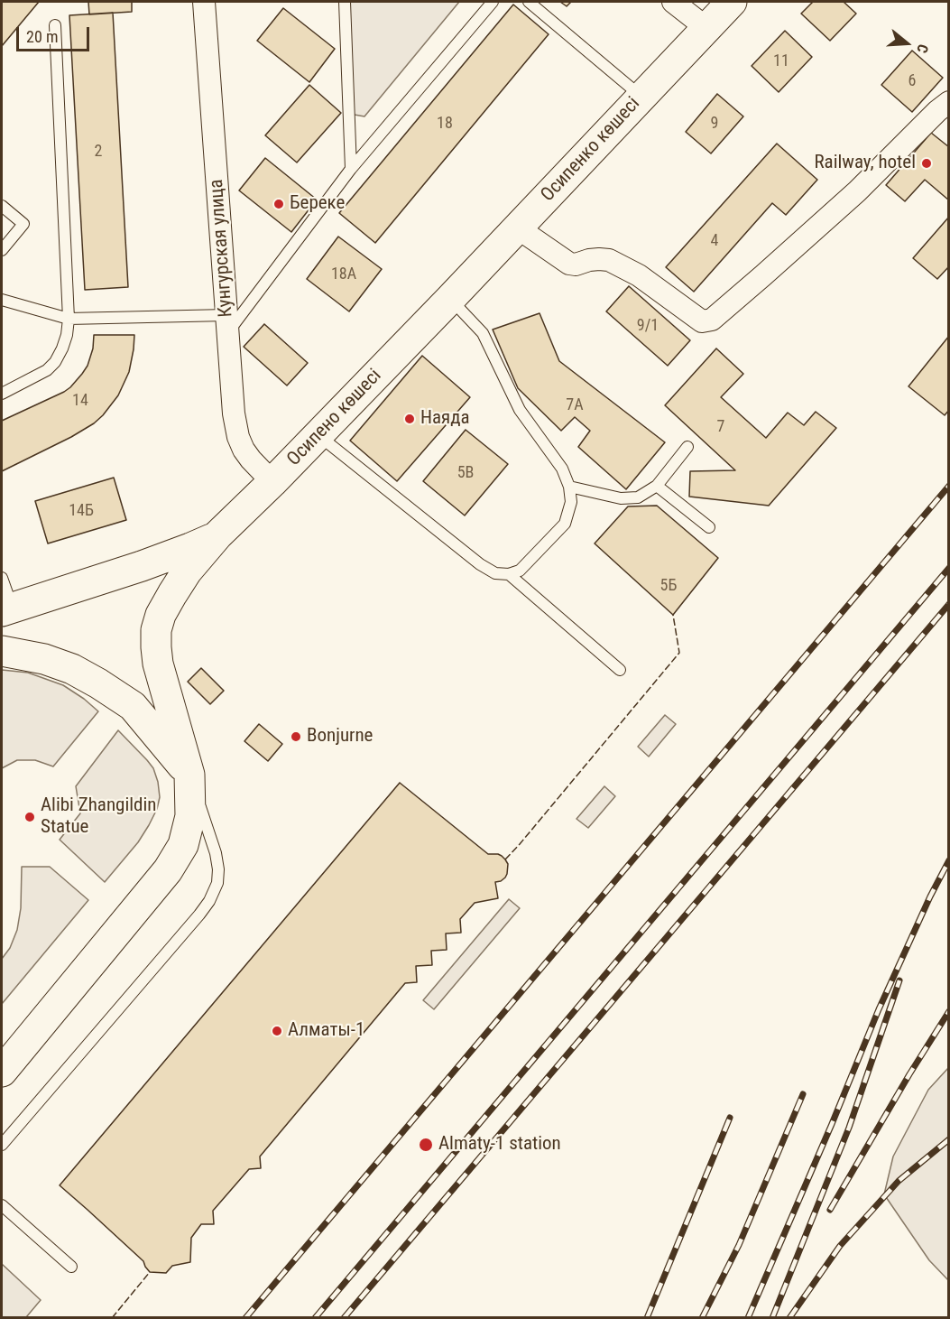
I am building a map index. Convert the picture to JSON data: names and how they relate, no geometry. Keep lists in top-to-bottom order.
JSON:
{
  "streets": {
    "main road": ["Осипенко көшесі", "Осипено көшесі"],
    "street": ["Кунгурская улица"]
  },
  "crossings": [
    ["Осипенко көшесі", "Осипено көшесі"],
    ["Кунгурская улица", "Осипено көшесі"]
  ],
  "places": [
    "Railway, hotel",
    "Береке",
    "Наяда",
    "Bonjurne",
    "Alibi Zhangildin Statue",
    "Алматы-1",
    "Almaty-1 station"
  ],
  "house_numbers": [
    "11",
    "6",
    "18",
    "9",
    "2",
    "4",
    "18А",
    "9/1",
    "14",
    "7А",
    "7",
    "5В",
    "14Б",
    "5Б"
  ],
  "scale_bar": "20 m",
  "north": "right"
}
